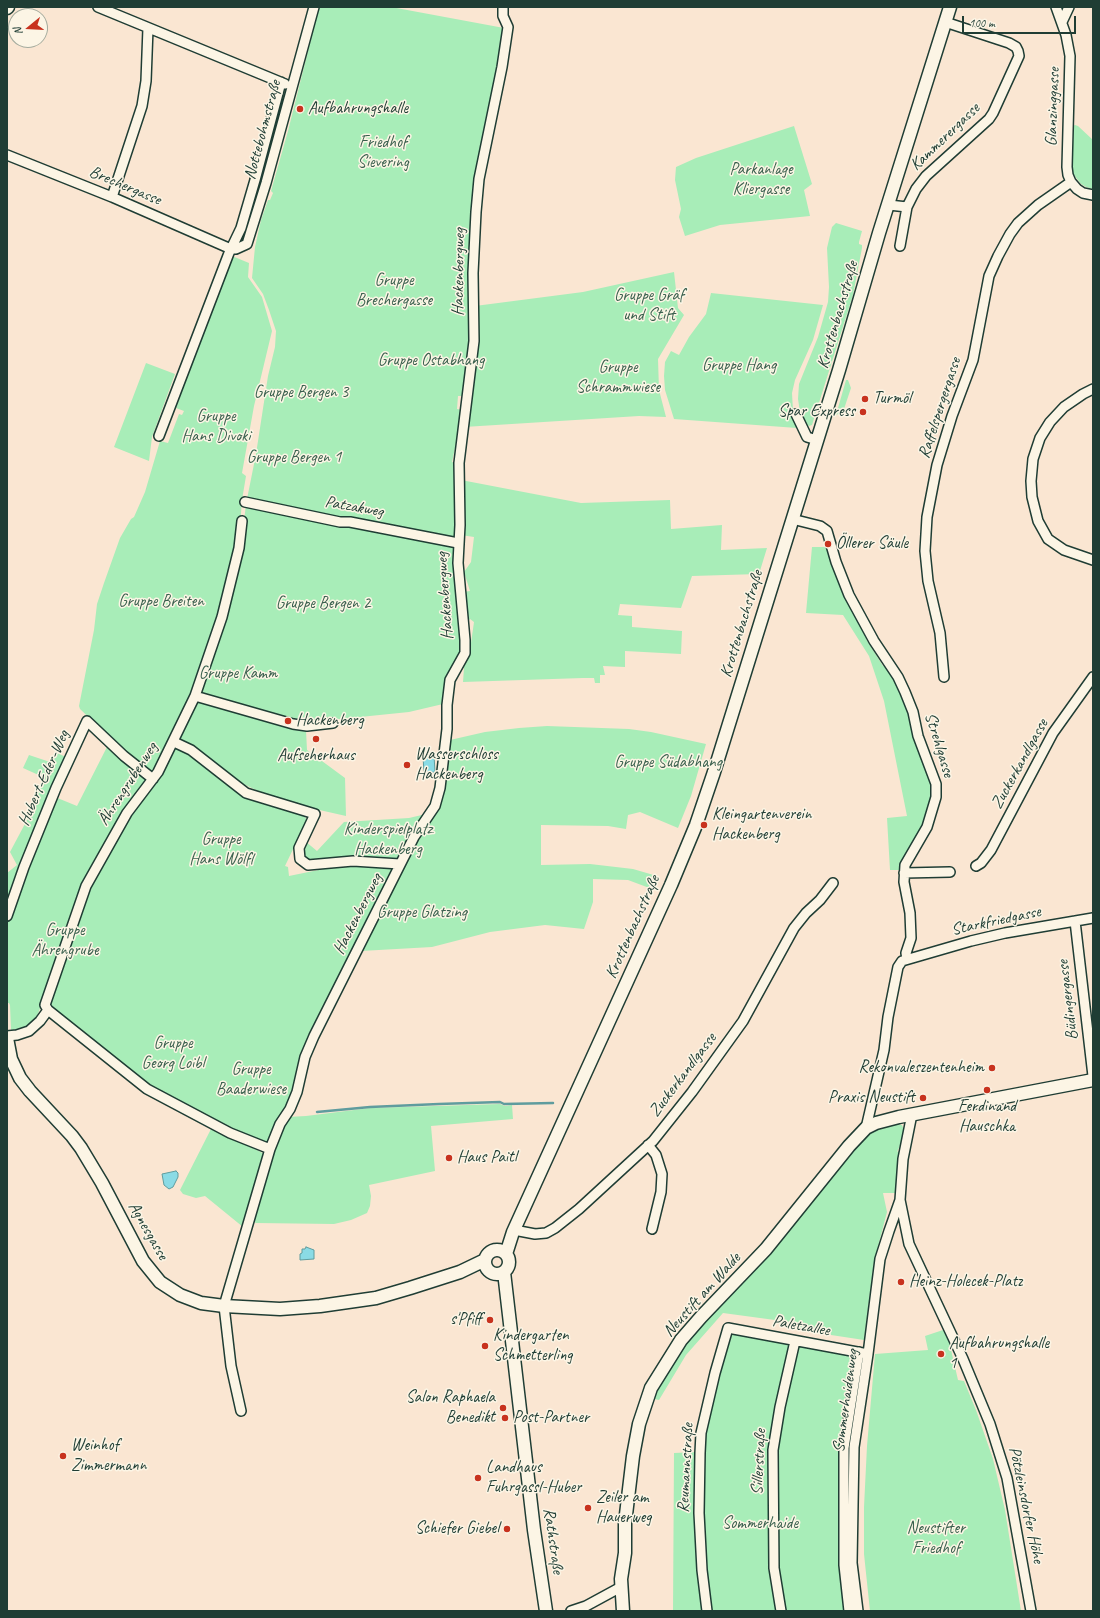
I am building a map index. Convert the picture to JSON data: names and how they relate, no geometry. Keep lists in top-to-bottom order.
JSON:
{
  "streets": {
    "main road": [
      "Krottenbachstraße",
      "Agnesgasse",
      "Neustift am Walde",
      "Rathstraße"
    ],
    "street": [
      "Glanzinggasse",
      "Nottebohmstraße",
      "Kammerergasse",
      "Brechergasse",
      "Hackenbergweg",
      "Raffelspergergasse",
      "Patzakweg",
      "Strehlgasse",
      "Zuckerkandlgasse",
      "Hubert-Eder-Weg",
      "Ährengrubenweg",
      "Starkfriedgasse",
      "Büdingergasse",
      "Paletzallee",
      "Sommerhaidenweg",
      "Sillerstraße",
      "Reumannstraße",
      "Pötzleinsdorfer Höhe"
    ]
  },
  "crossings": [
    ["Glanzinggasse", "Raffelspergergasse"],
    ["Nottebohmstraße", "Brechergasse"],
    ["Kammerergasse", "Krottenbachstraße"],
    ["Hackenbergweg", "Patzakweg"],
    ["Hackenbergweg", "Agnesgasse"],
    ["Krottenbachstraße", "Strehlgasse"],
    ["Krottenbachstraße", "Zuckerkandlgasse"],
    ["Krottenbachstraße", "Rathstraße"],
    ["Strehlgasse", "Starkfriedgasse"],
    ["Strehlgasse", "Neustift am Walde"],
    ["Hubert-Eder-Weg", "Ährengrubenweg"],
    ["Starkfriedgasse", "Büdingergasse"],
    ["Agnesgasse", "Rathstraße"],
    ["Neustift am Walde", "Pötzleinsdorfer Höhe"],
    ["Paletzallee", "Sommerhaidenweg"],
    ["Paletzallee", "Sillerstraße"],
    ["Paletzallee", "Reumannstraße"],
    ["Sommerhaidenweg", "Pötzleinsdorfer Höhe"]
  ],
  "parks": [
    "Friedhof Sievering",
    "Parkanlage Kliergasse",
    "Gruppe Brechergasse",
    "Gruppe Gräf und Stift",
    "Gruppe Ostabhang",
    "Gruppe Hang",
    "Gruppe Schrammwiese",
    "Gruppe Bergen 3",
    "Gruppe Hans Divoki",
    "Gruppe Bergen 1",
    "Gruppe Breiten",
    "Gruppe Bergen 2",
    "Gruppe Kamm",
    "Gruppe Südabhang",
    "Kinderspielplatz Hackenberg",
    "Gruppe Hans Wölfl",
    "Gruppe Glatzing",
    "Gruppe Ährengrube",
    "Gruppe Georg Loibl",
    "Gruppe Baaderwiese",
    "Sommerhaide",
    "Neustifter Friedhof"
  ],
  "places": [
    "Aufbahrungshalle",
    "Turmöl",
    "Spar Express",
    "Öllerer Säule",
    "Hackenberg",
    "Aufseherhaus",
    "Wasserschloss Hackenberg",
    "Kleingartenverein Hackenberg",
    "Rekonvaleszentenheim",
    "Ferdinand Hauschka",
    "Praxis Neustift",
    "Haus Paitl",
    "Heinz-Holecek-Platz",
    "s'Pfiff",
    "Kindergarten Schmetterling",
    "Aufbahrungshalle 1",
    "Salon Raphaela Benedikt",
    "Post-Partner",
    "Weinhof Zimmermann",
    "Landhaus Fuhrgassl-Huber",
    "Zeiler am Hauerweg",
    "Schiefer Giebel"
  ],
  "scale_bar": "100 m",
  "north": "left"
}
